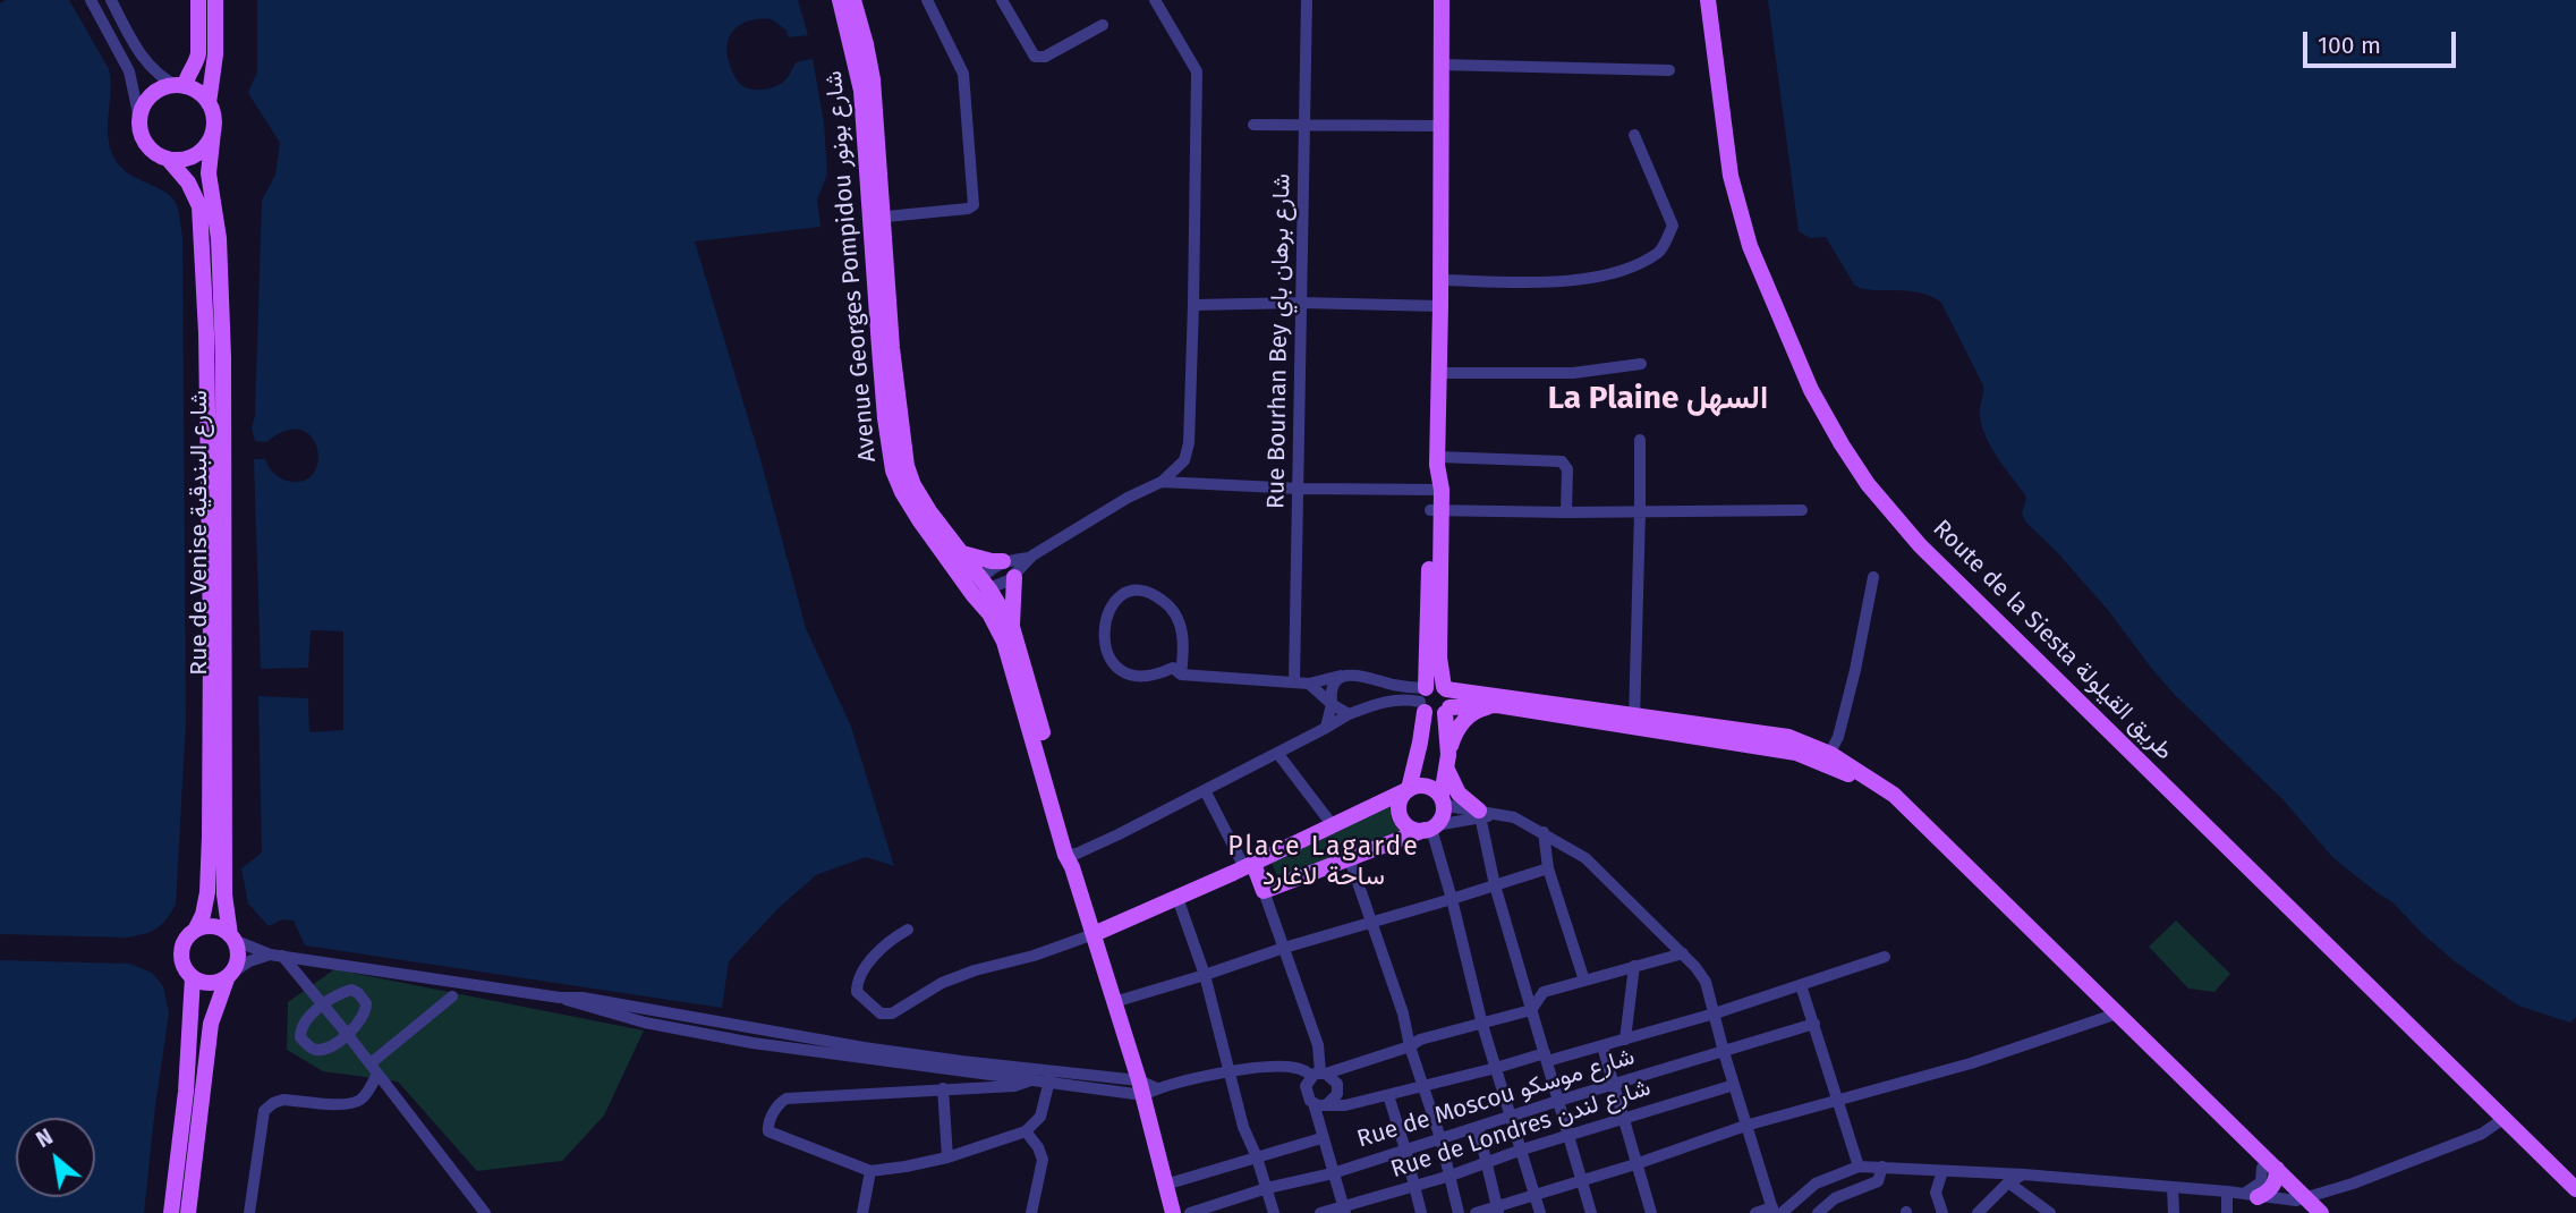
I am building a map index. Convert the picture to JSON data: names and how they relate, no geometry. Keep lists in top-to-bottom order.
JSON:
{
  "streets": {
    "main road": ["Avenue Georges Pompidou شارع بونور", "Rue de Venise شارع البندقية", "Route de la Siesta طريق القيلولة"],
    "street": ["Rue Bourhan Bey شارع برهان باي", "Rue de Moscou شارع موسكو", "Rue de Londres شارع لندن"]
  },
  "districts": ["La Plaine السهل", "Place Lagarde ساحة لاغارد"],
  "scale_bar": "100 m",
  "north": "top left"
}
